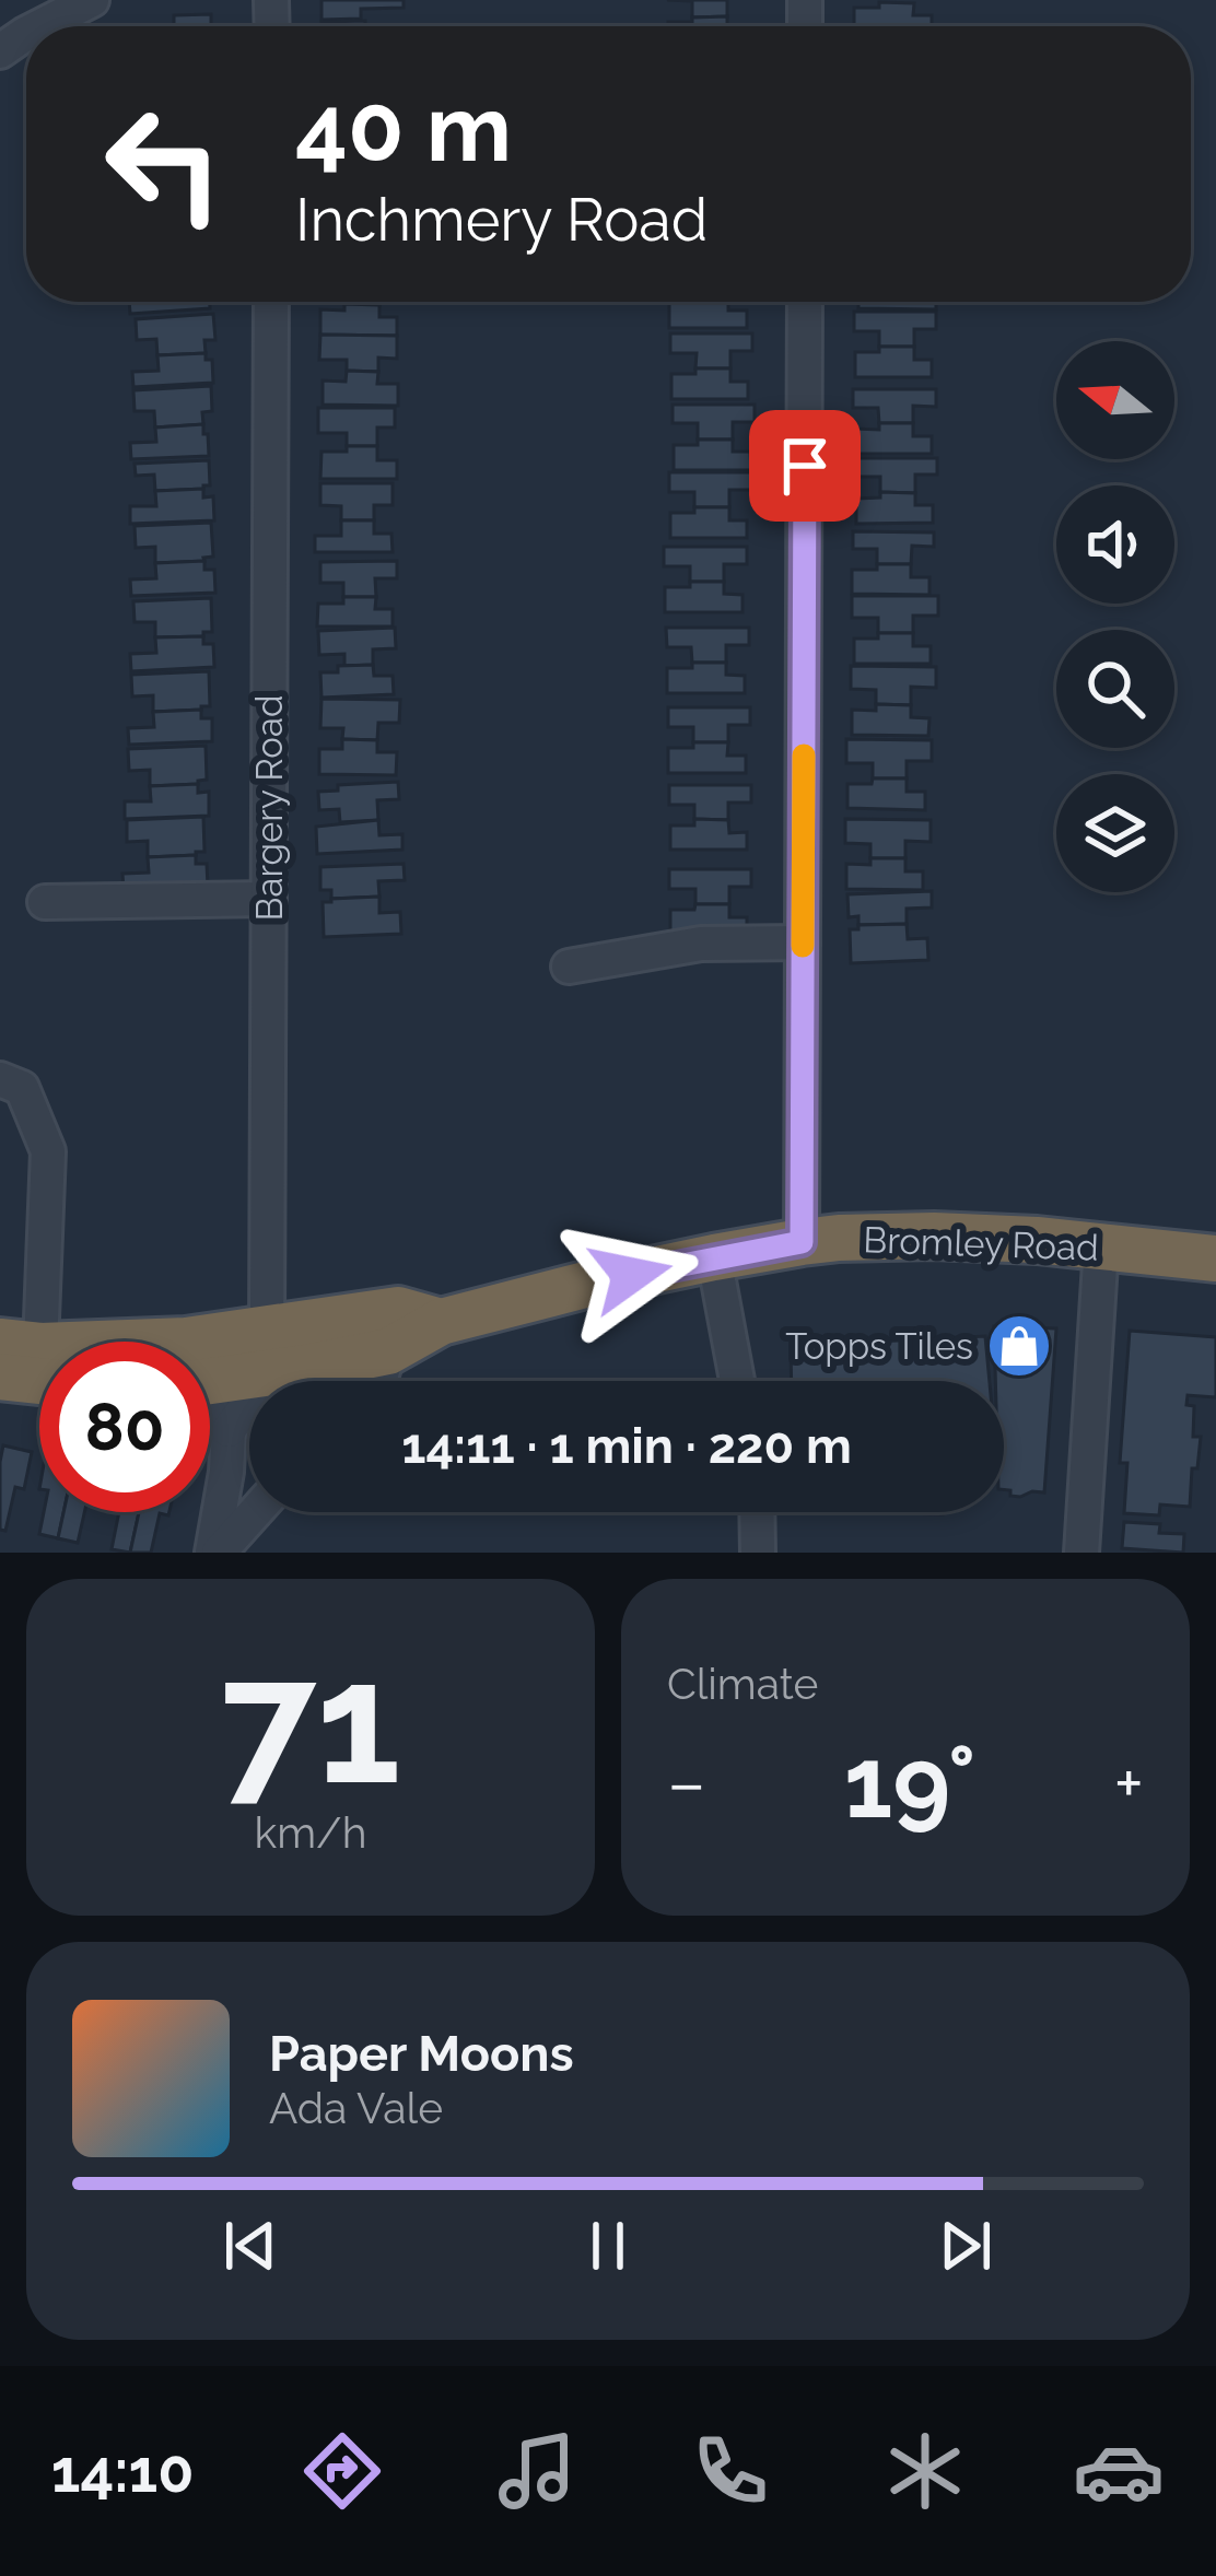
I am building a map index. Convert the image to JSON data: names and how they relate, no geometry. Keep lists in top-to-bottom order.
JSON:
{
  "streets": {
    "highway": ["Bromley Road"],
    "street": ["Bargery Road"]
  },
  "crossings": [
    ["Bargery Road", "Bromley Road"]
  ],
  "places": {
    "shop": ["Topps Tiles"]
  },
  "north": "left",
  "page": {
    "turn": ["40 m", "Inchmery Road"],
    "limit": "80",
    "trip": "14:11 · 1 min · 220 m",
    "tile": [
      ["71", "km/h"],
      "Climate"
    ],
    "heat": ["−", "19°", "+"],
    "song": ["Paper Moons", "Ada Vale"],
    "tabs": "14:10"
  }
}
